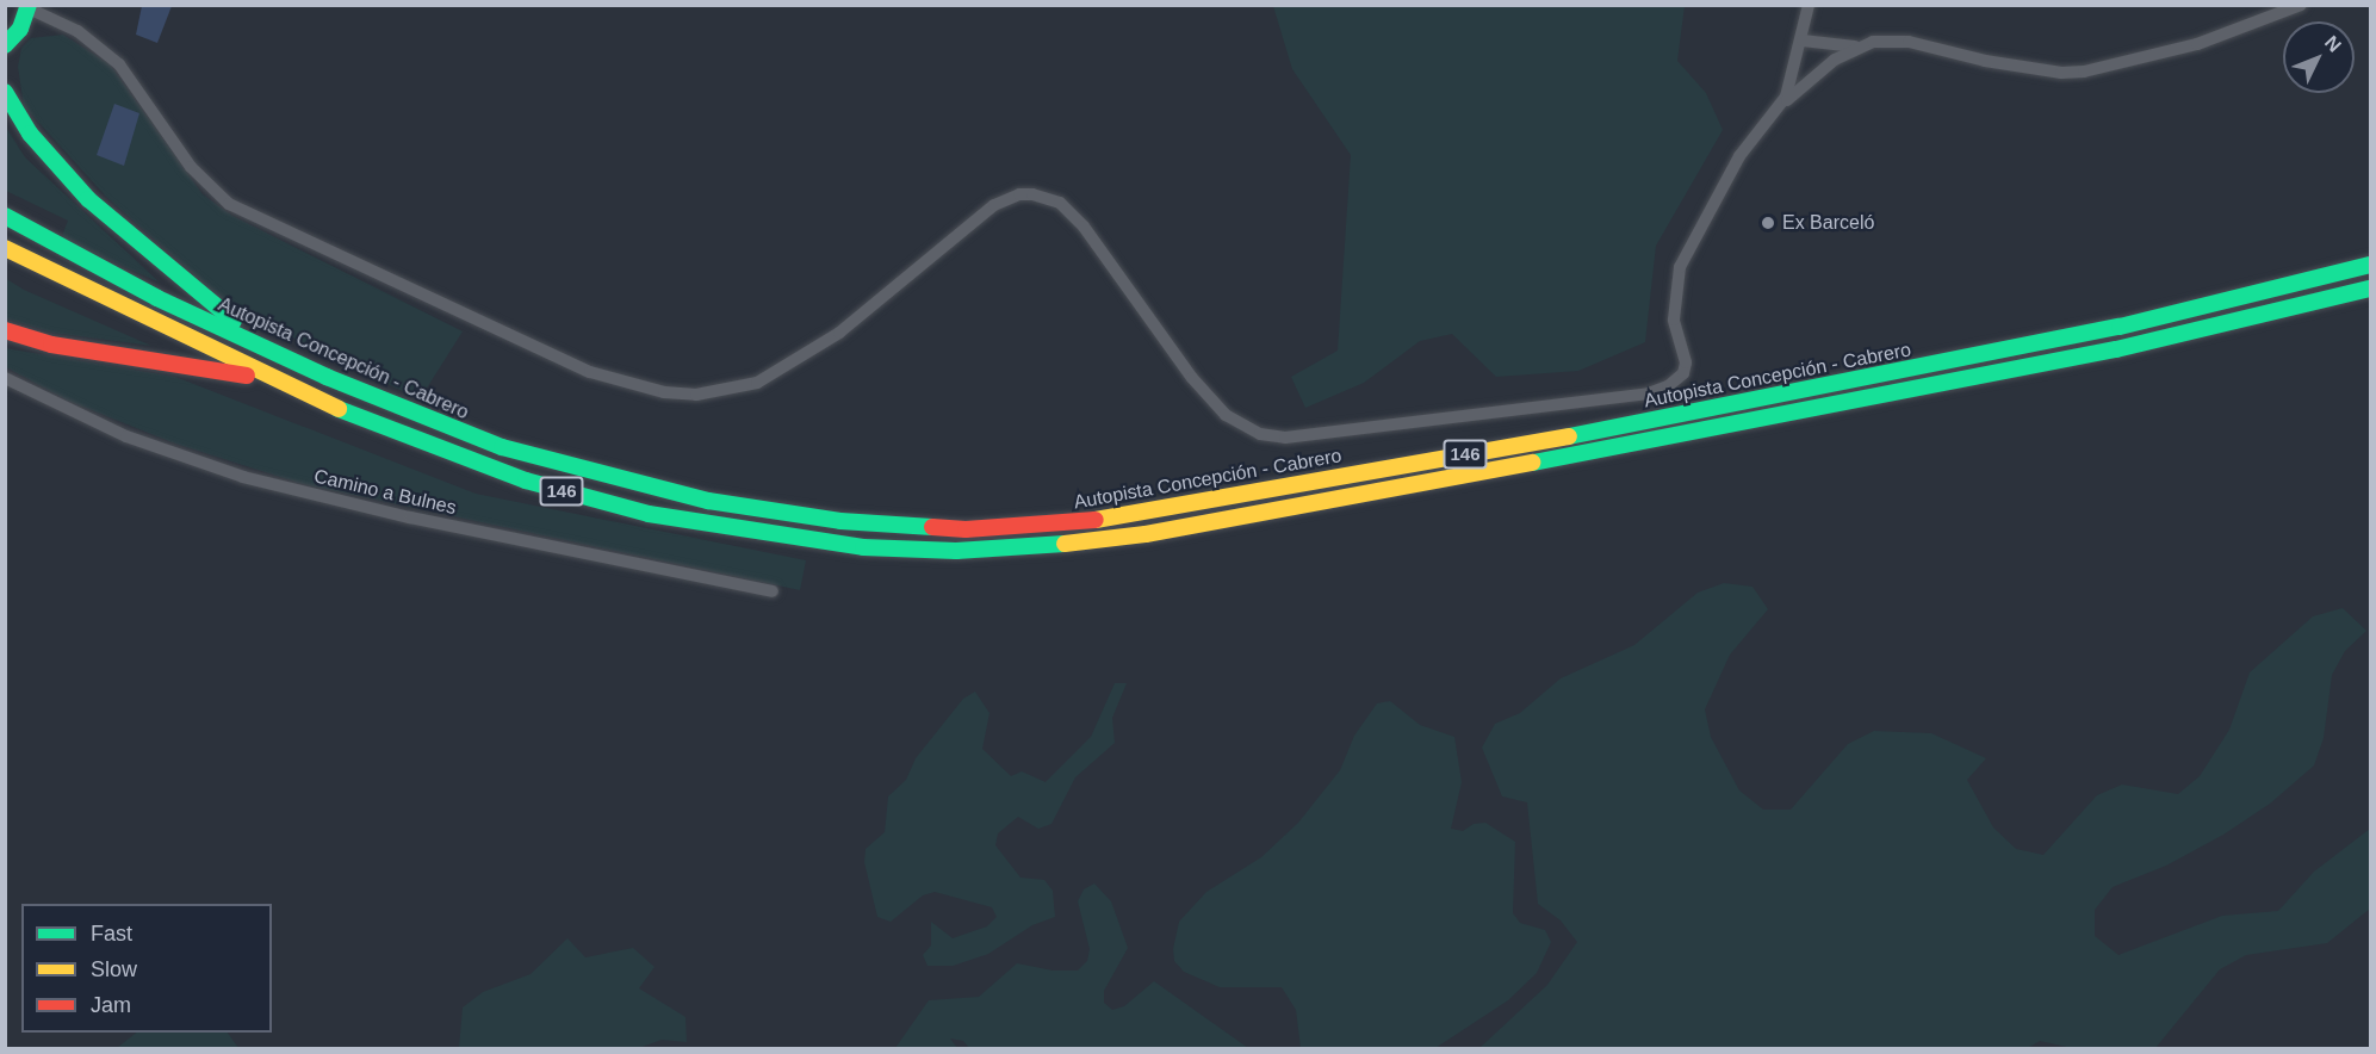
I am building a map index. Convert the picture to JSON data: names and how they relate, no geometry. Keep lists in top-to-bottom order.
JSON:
{
  "streets": {
    "main road": ["Autopista Concepción - Cabrero", "146"],
    "street": ["Camino a Bulnes"]
  },
  "places": ["Ex Barceló"],
  "legend": ["Fast", "Slow", "Jam"],
  "north": "top right"
}
